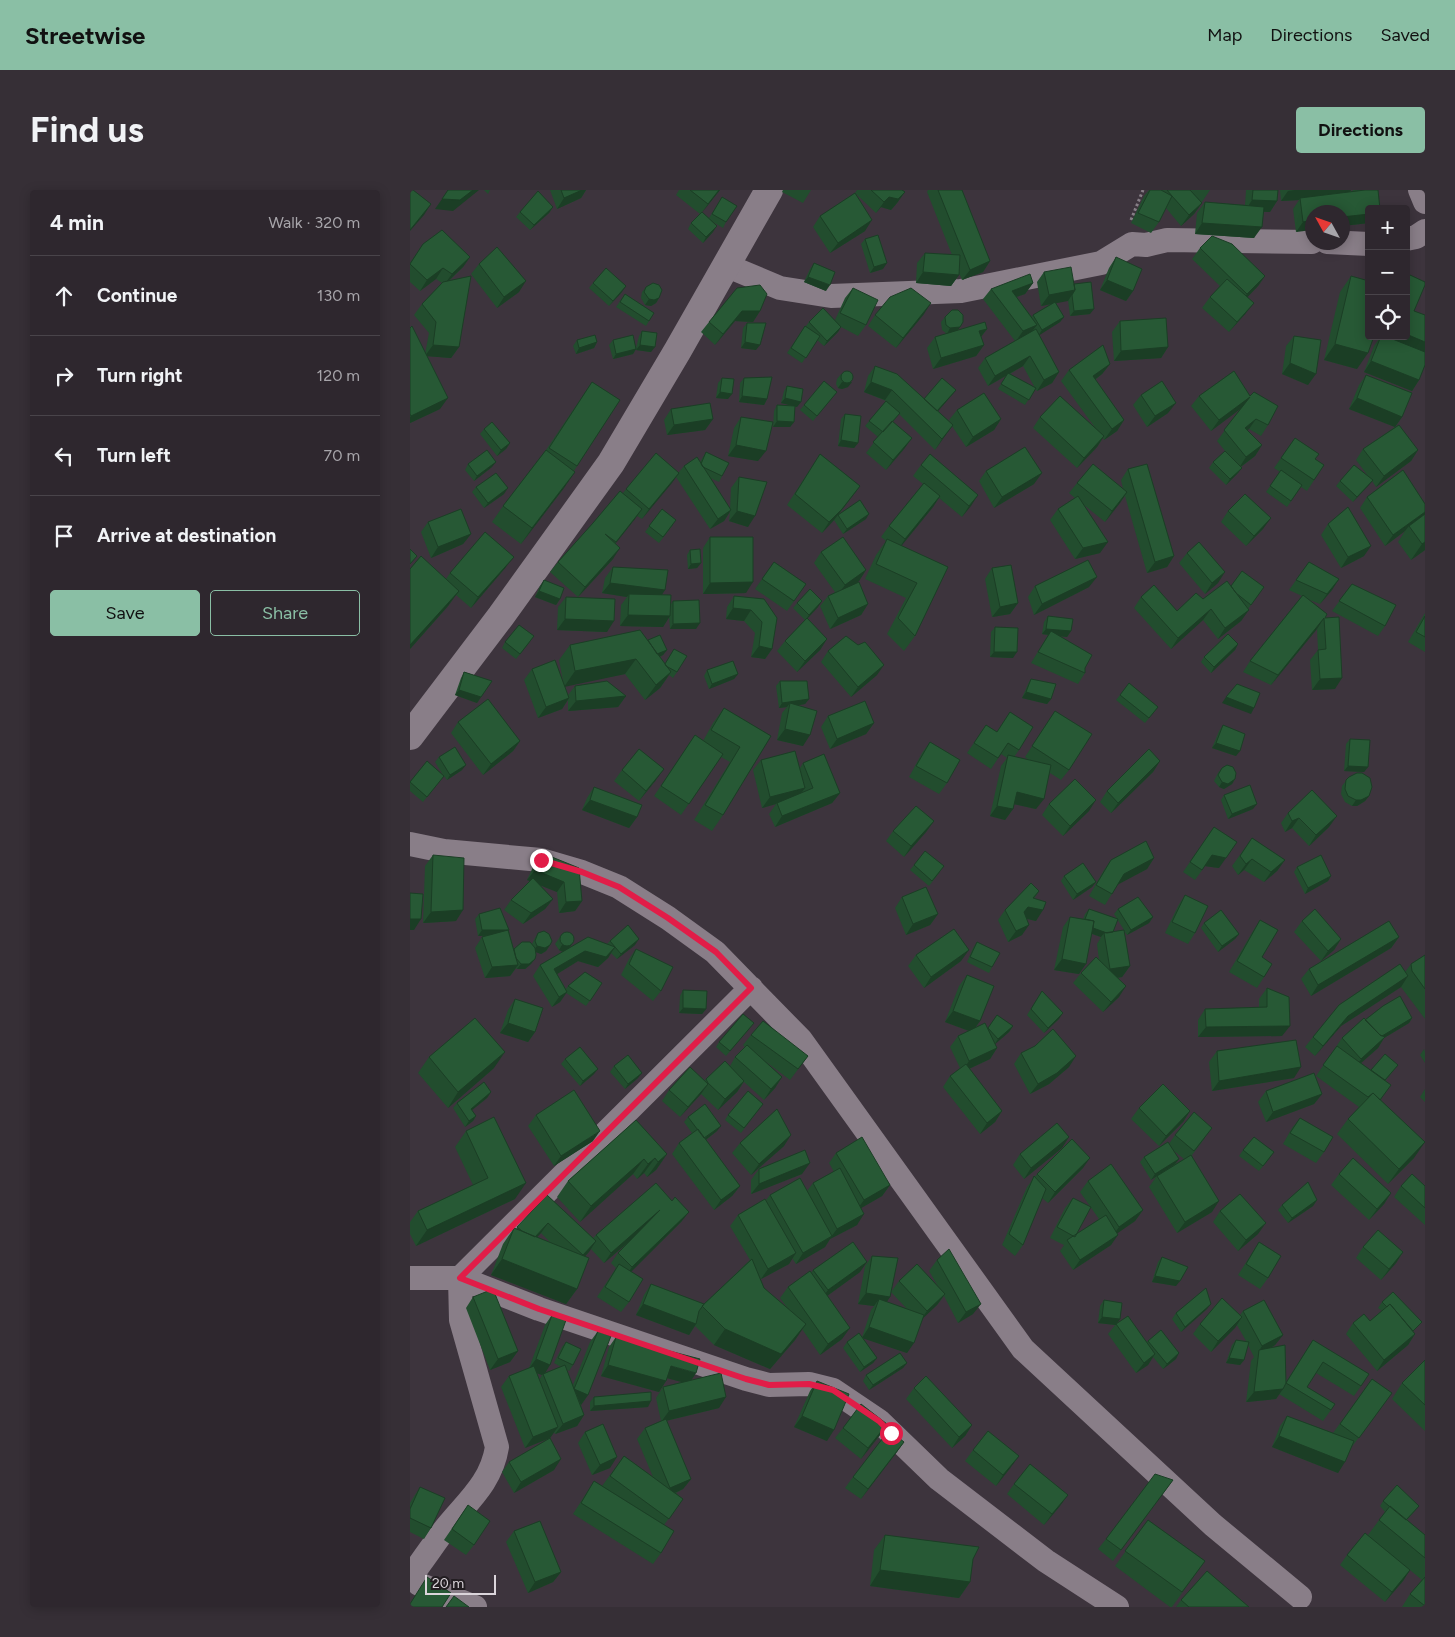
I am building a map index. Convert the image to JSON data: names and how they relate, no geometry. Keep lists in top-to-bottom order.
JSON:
{
  "scale_bar": "20 m",
  "north": "top left",
  "page": {
    "header": "Streetwise",
    "nav": ["Map", "Directions", "Saved"],
    "buttons": [
      "Directions",
      ["Save", "Share"]
    ],
    "title": "Find us",
    "heading": ["4 min", "Walk · 320 m"],
    "map_buttons": ["+", "−"],
    "list": [
      ["Continue", "130 m"],
      ["Turn right", "120 m"],
      ["Turn left", "70 m"],
      "Arrive at destination"
    ],
    "scale": "20 m"
  }
}
